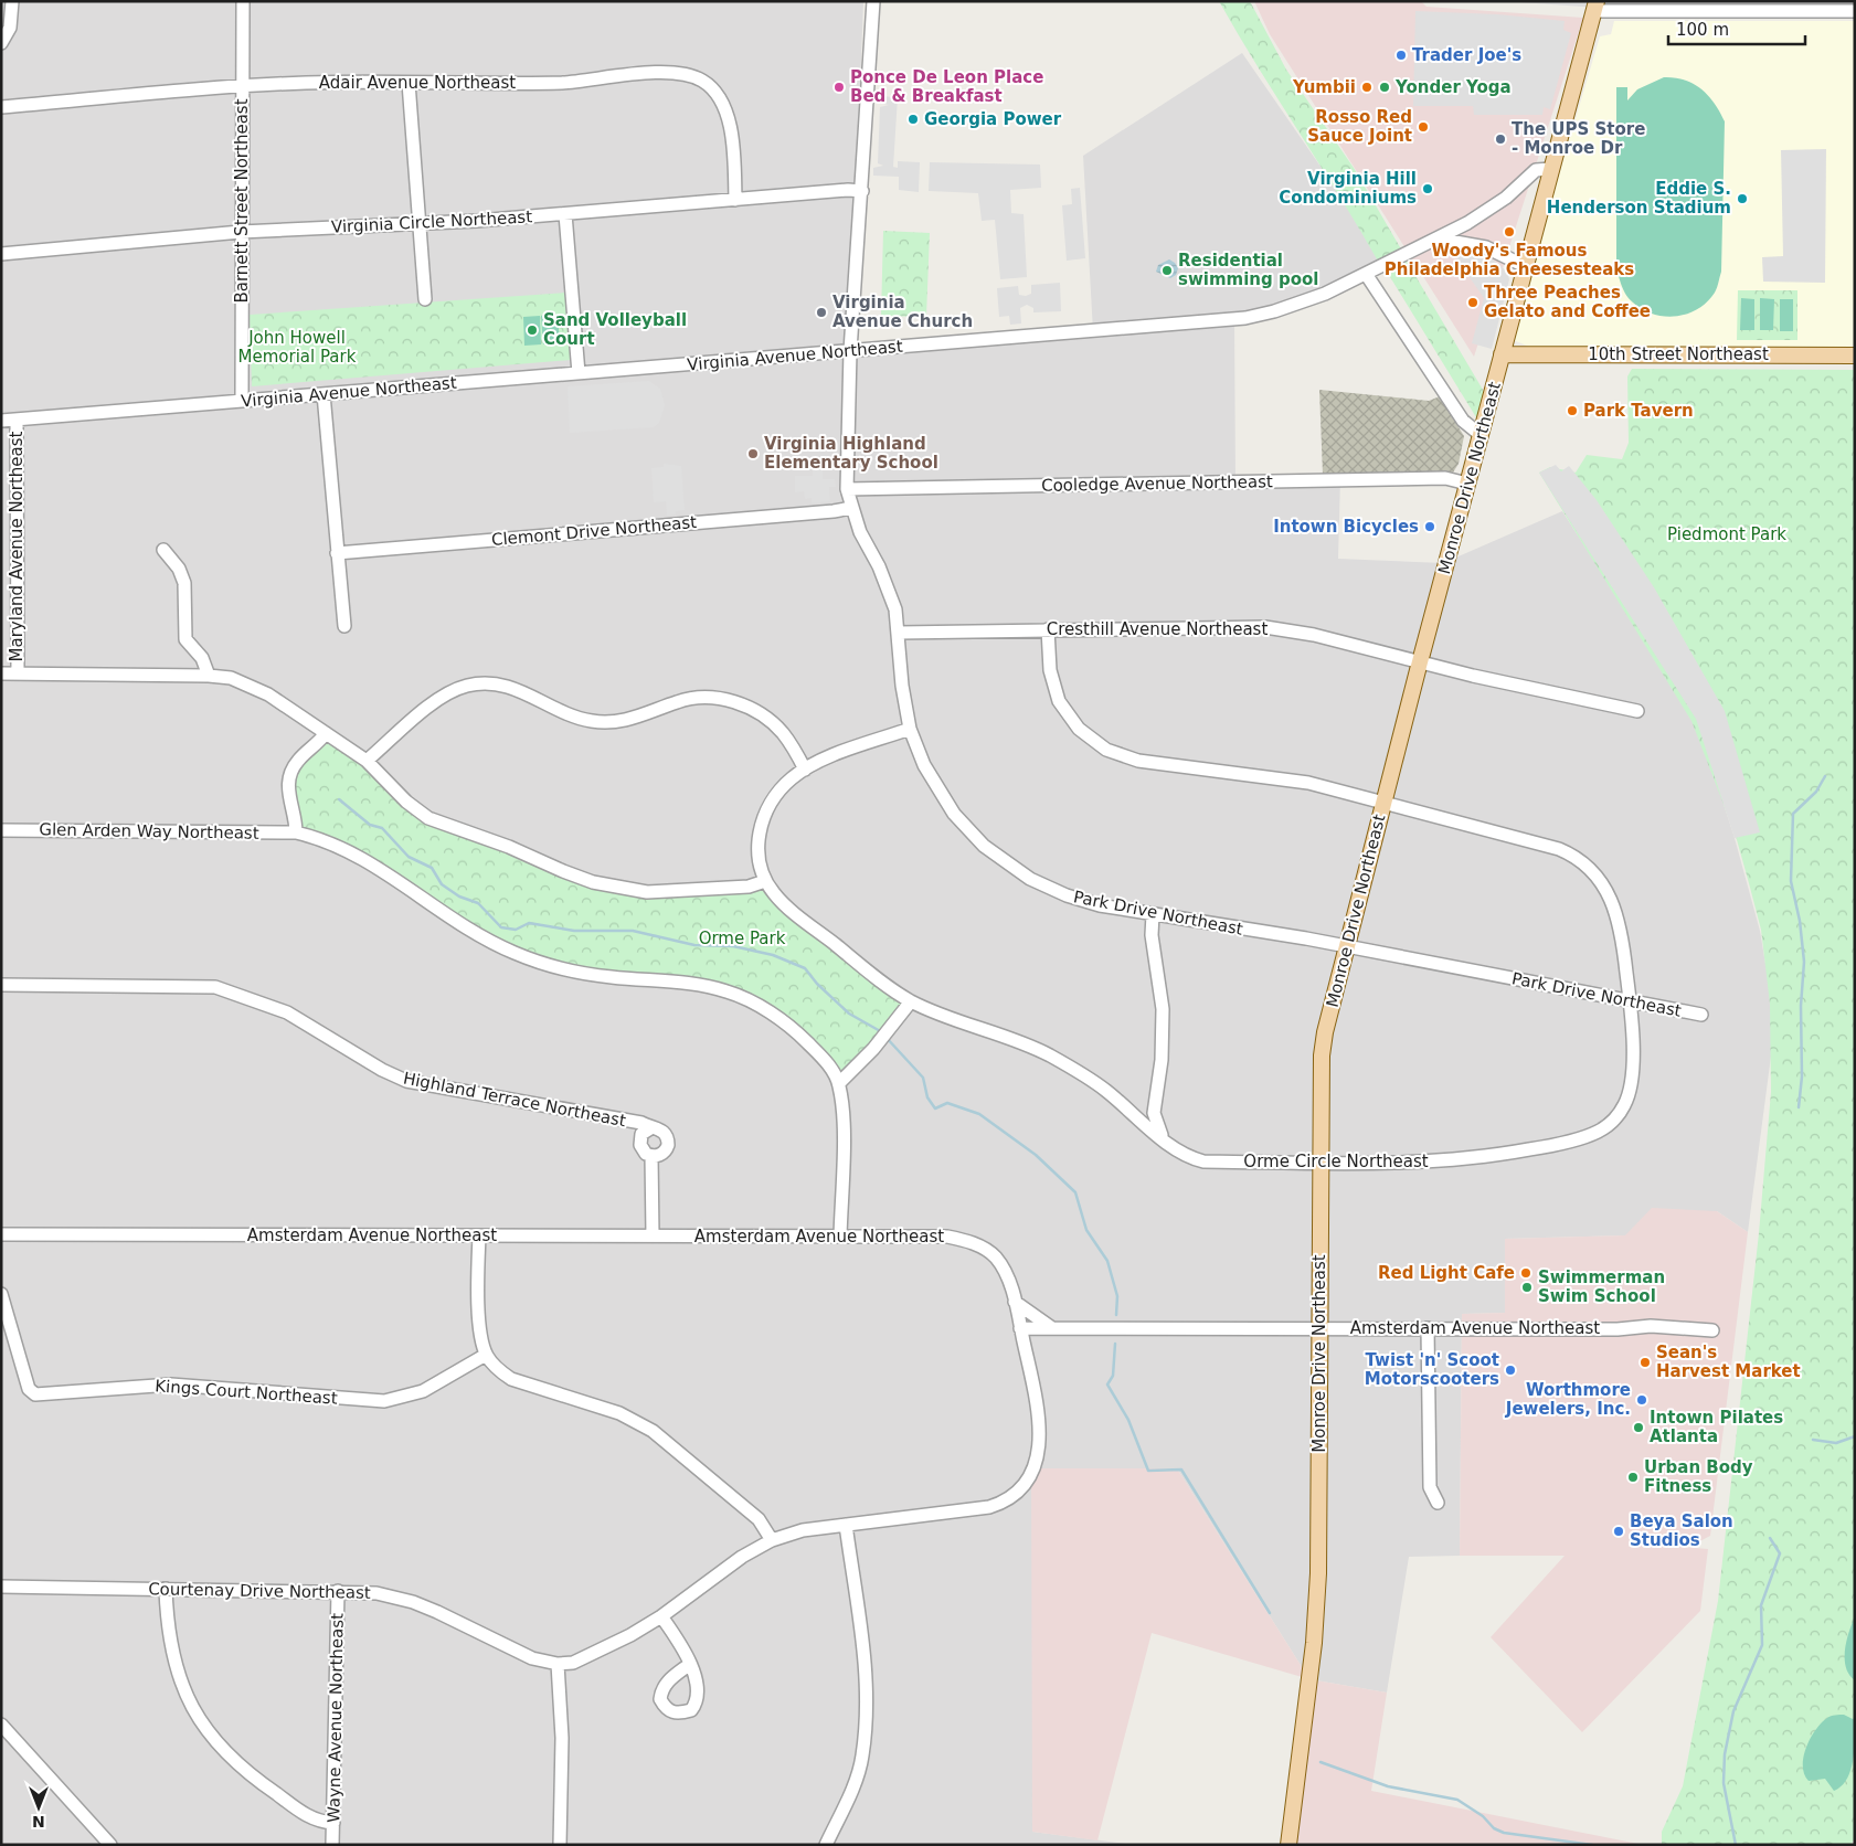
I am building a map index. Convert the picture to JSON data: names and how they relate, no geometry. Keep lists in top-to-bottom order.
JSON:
{
  "streets": {
    "main road": ["10th Street Northeast", "Monroe Drive Northeast"],
    "street": [
      "Adair Avenue Northeast",
      "Barnett Street Northeast",
      "Virginia Circle Northeast",
      "Virginia Avenue Northeast",
      "Cooledge Avenue Northeast",
      "Clemont Drive Northeast",
      "Maryland Avenue Northeast",
      "Cresthill Avenue Northeast",
      "Glen Arden Way Northeast",
      "Park Drive Northeast",
      "Highland Terrace Northeast",
      "Orme Circle Northeast",
      "Amsterdam Avenue Northeast",
      "Kings Court Northeast",
      "Courtenay Drive Northeast",
      "Wayne Avenue Northeast"
    ]
  },
  "crossings": [
    ["Adair Avenue Northeast", "Barnett Street Northeast"],
    ["Adair Avenue Northeast", "Virginia Circle Northeast"],
    ["Barnett Street Northeast", "Virginia Circle Northeast"],
    ["Barnett Street Northeast", "Virginia Avenue Northeast"],
    ["Virginia Circle Northeast", "Park Drive Northeast"],
    ["10th Street Northeast", "Monroe Drive Northeast"],
    ["Virginia Avenue Northeast", "Monroe Drive Northeast"],
    ["Virginia Avenue Northeast", "Maryland Avenue Northeast"],
    ["Virginia Avenue Northeast", "Park Drive Northeast"],
    ["Monroe Drive Northeast", "Cooledge Avenue Northeast"],
    ["Monroe Drive Northeast", "Cresthill Avenue Northeast"],
    ["Monroe Drive Northeast", "Park Drive Northeast"],
    ["Monroe Drive Northeast", "Orme Circle Northeast"],
    ["Monroe Drive Northeast", "Amsterdam Avenue Northeast"],
    ["Cooledge Avenue Northeast", "Park Drive Northeast"],
    ["Clemont Drive Northeast", "Park Drive Northeast"],
    ["Cresthill Avenue Northeast", "Park Drive Northeast"],
    ["Cresthill Avenue Northeast", "Orme Circle Northeast"],
    ["Park Drive Northeast", "Orme Circle Northeast"],
    ["Highland Terrace Northeast", "Amsterdam Avenue Northeast"],
    ["Amsterdam Avenue Northeast", "Courtenay Drive Northeast"],
    ["Courtenay Drive Northeast", "Wayne Avenue Northeast"]
  ],
  "parks": ["John Howell Memorial Park", "Piedmont Park", "Orme Park"],
  "places": [
    "Trader Joe's",
    "Ponce De Leon Place Bed & Breakfast",
    "Yumbii",
    "Yonder Yoga",
    "Georgia Power",
    "Rosso Red Sauce Joint",
    "The UPS Store - Monroe Dr",
    "Virginia Hill Condominiums",
    "Eddie S. Henderson Stadium",
    "Woody's Famous Philadelphia Cheesesteaks",
    "Residential swimming pool",
    "Three Peaches Gelato and Coffee",
    "Virginia Avenue Church",
    "Sand Volleyball Court",
    "Park Tavern",
    "Virginia Highland Elementary School",
    "Intown Bicycles",
    "Red Light Cafe",
    "Swimmerman Swim School",
    "Sean's Harvest Market",
    "Twist 'n' Scoot Motorscooters",
    "Worthmore Jewelers, Inc.",
    "Intown Pilates Atlanta",
    "Urban Body Fitness",
    "Beya Salon Studios"
  ],
  "scale_bar": "100 m",
  "north": "bottom"
}
